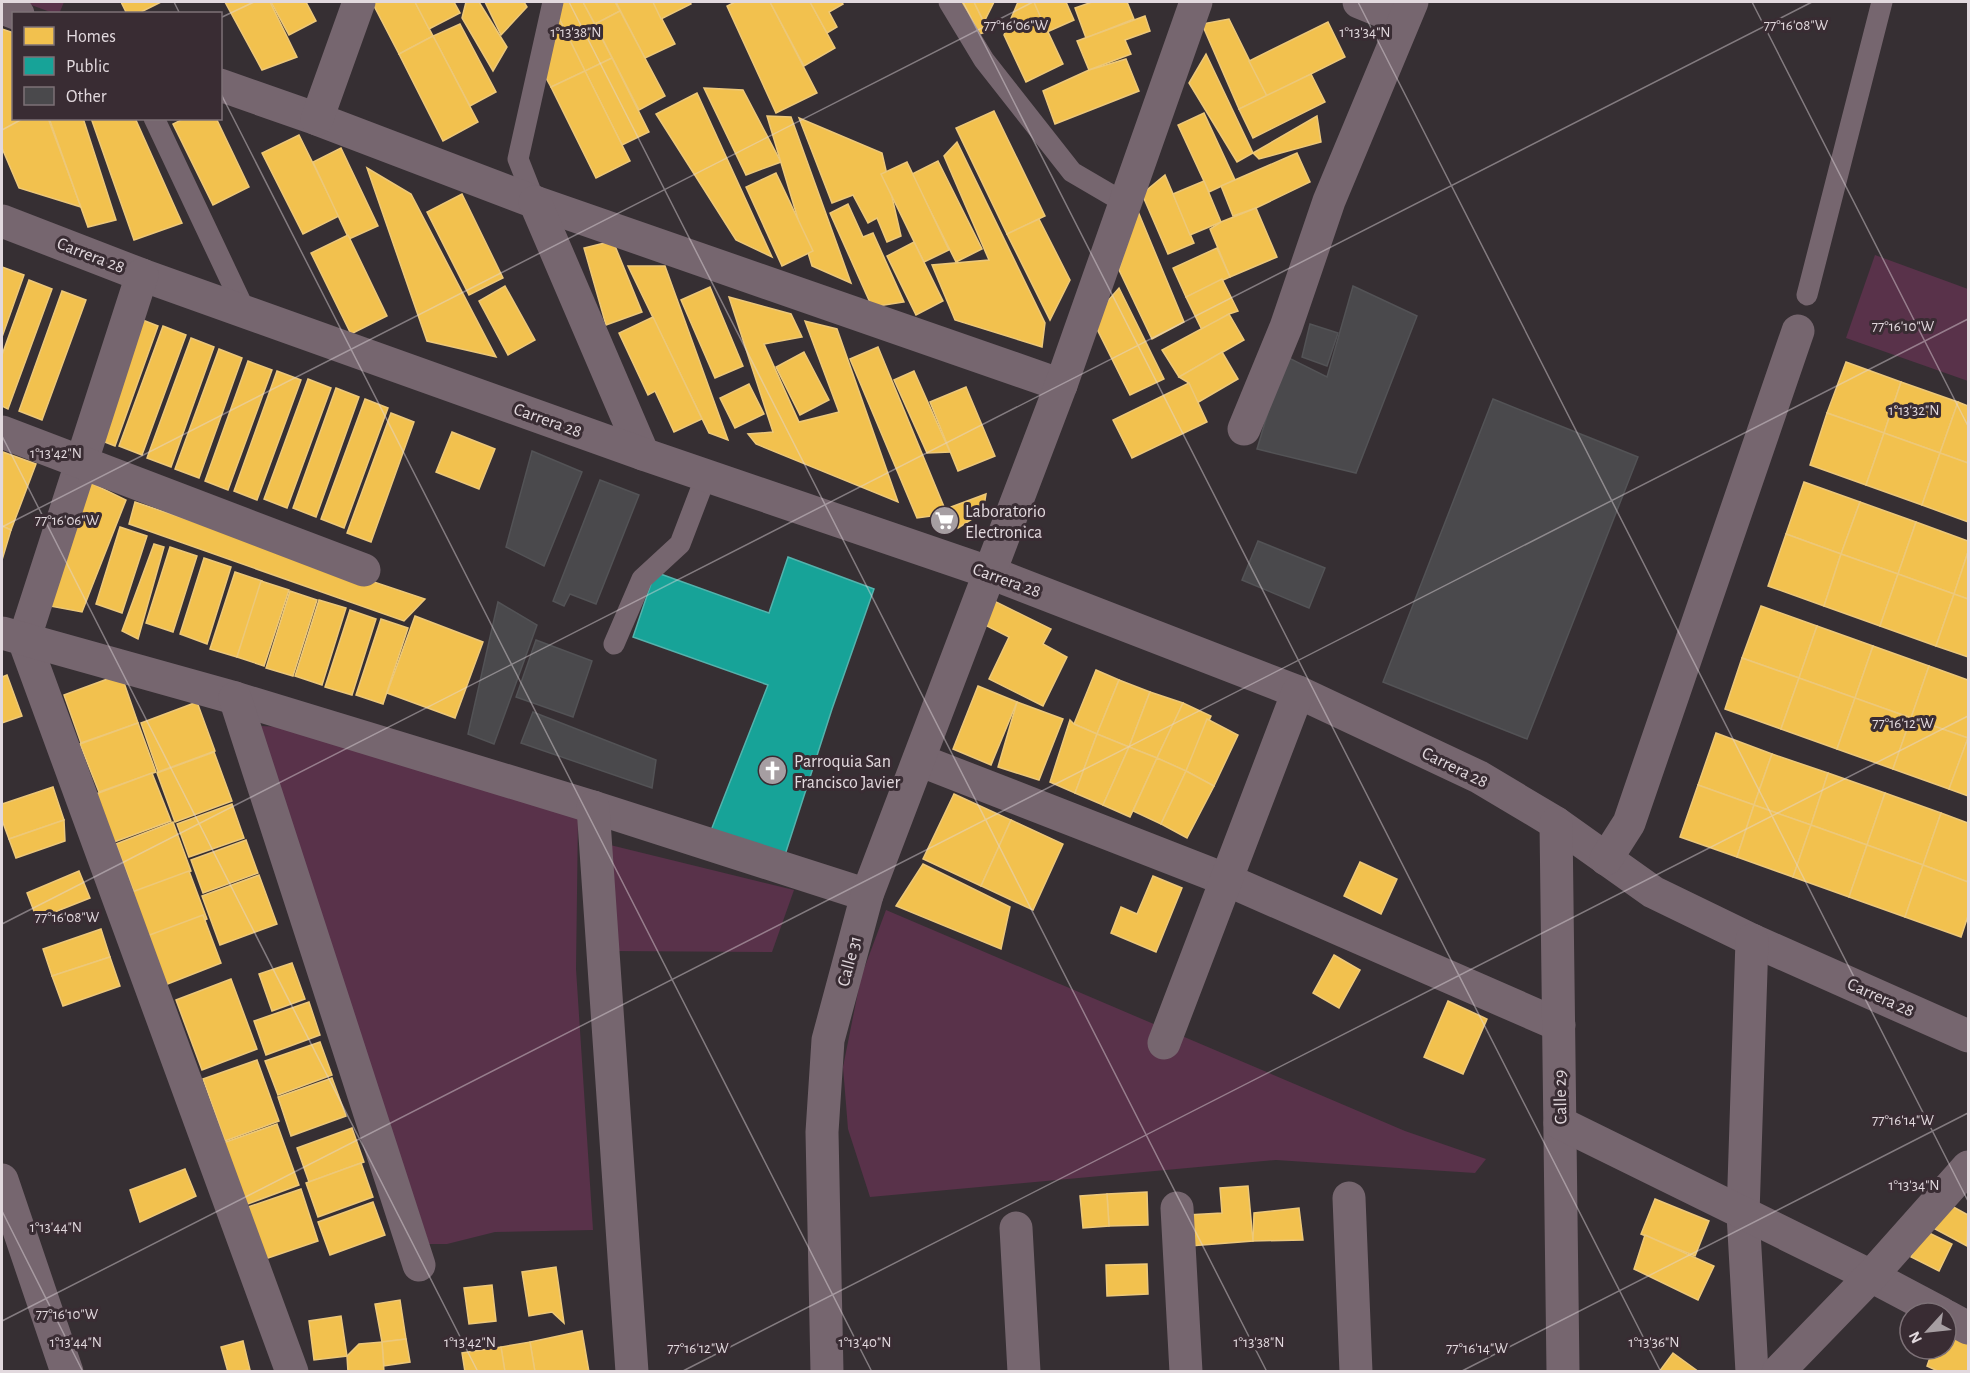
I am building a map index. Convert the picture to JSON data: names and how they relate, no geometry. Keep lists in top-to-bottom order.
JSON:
{
  "streets": {
    "street": ["Carrera 28", "Calle 31", "Calle 29"]
  },
  "crossings": [
    ["Carrera 28", "Calle 31"],
    ["Carrera 28", "Calle 29"]
  ],
  "places": {
    "supermarket": ["Laboratorio Electronica"],
    "church": ["Parroquia San Francisco Javier"]
  },
  "legend": ["Homes", "Public", "Other"],
  "north": "bottom left",
  "coordinates": [
    "77°16'06\"W",
    "77°16'08\"W",
    "1°13'38\"N",
    "1°13'34\"N",
    "77°16'10\"W",
    "1°13'32\"N",
    "1°13'42\"N",
    "77°16'12\"W",
    "77°16'14\"W",
    "1°13'44\"N",
    "1°13'40\"N",
    "1°13'36\"N"
  ]
}
